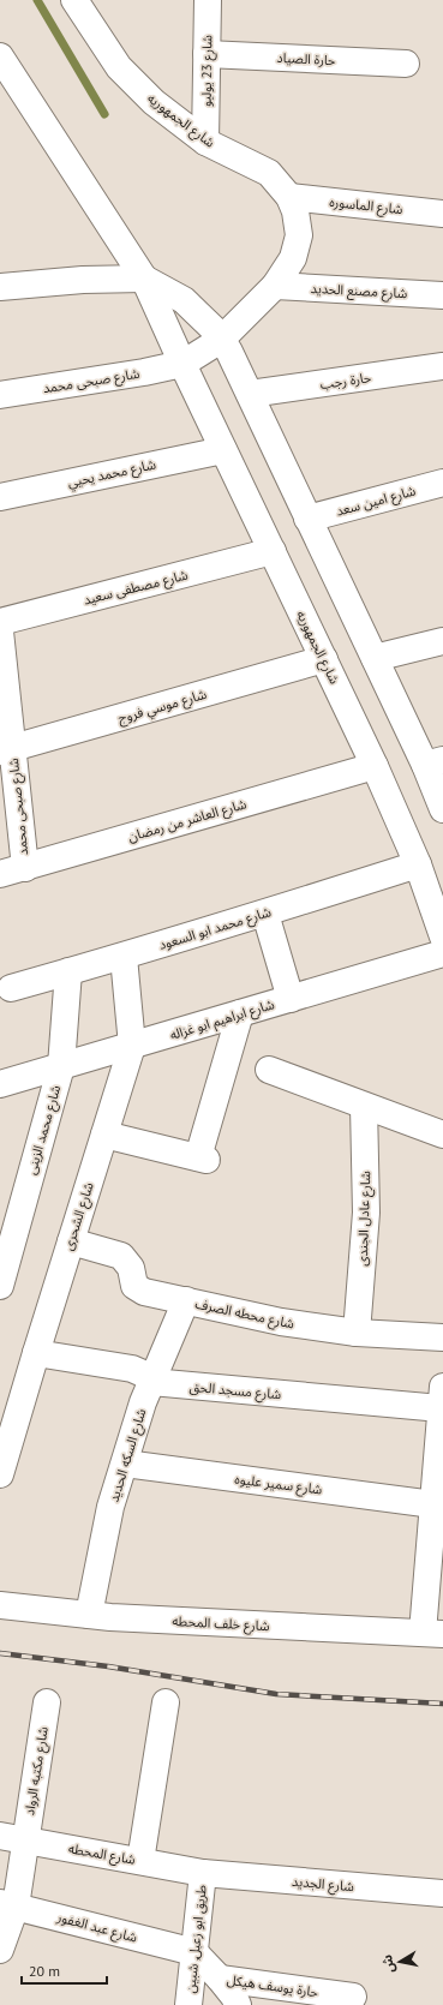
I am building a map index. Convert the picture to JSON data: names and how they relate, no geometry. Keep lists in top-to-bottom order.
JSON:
{
  "streets": {
    "street": [
      "حارة الصياد",
      "شارع 23 يوليو",
      "شارع الجمهوريه",
      "شارع الماسوره",
      "شارع مصنع الحديد",
      "شارع صبحى محمد",
      "حارة رجب",
      "شارع محمد يحيي",
      "شارع امين سعد",
      "شارع مصطفى سعيد",
      "شارع موسي فروج",
      "شارع العاشر من رمضان",
      "شارع محمد ابو السعود",
      "شارع ابراهيم ابو غزاله",
      "شارع محمد الزينى",
      "شارع الشحرى",
      "شارع عادل الجندى",
      "شارع محطه الصرف",
      "شارع مسجد الحق",
      "شارع السكه الحديد",
      "شارع سمير عليوه",
      "شارع خلف المحطه",
      "شارع مكتبه الرواد",
      "شارع المحطه",
      "شارع الجديد",
      "شارع عبد الغفور",
      "طريق ابو زعبل, شبين",
      "حارة يوسف هيكل"
    ]
  },
  "crossings": [
    ["حارة الصياد", "شارع 23 يوليو"],
    ["شارع 23 يوليو", "شارع الجمهوريه"],
    ["شارع الجمهوريه", "شارع الماسوره"],
    ["شارع الجمهوريه", "شارع مصنع الحديد"],
    ["شارع الجمهوريه", "شارع صبحى محمد"],
    ["شارع الجمهوريه", "حارة رجب"],
    ["شارع الجمهوريه", "شارع محمد يحيي"],
    ["شارع الجمهوريه", "شارع امين سعد"],
    ["شارع الجمهوريه", "شارع مصطفى سعيد"],
    ["شارع الجمهوريه", "شارع موسي فروج"],
    ["شارع الجمهوريه", "شارع العاشر من رمضان"],
    ["شارع الجمهوريه", "شارع محمد ابو السعود"],
    ["شارع صبحى محمد", "شارع موسي فروج"],
    ["شارع صبحى محمد", "شارع العاشر من رمضان"],
    ["شارع محمد ابو السعود", "شارع محمد الزينى"],
    ["شارع محمد ابو السعود", "شارع الشحرى"],
    ["شارع ابراهيم ابو غزاله", "شارع محمد الزينى"],
    ["شارع ابراهيم ابو غزاله", "شارع الشحرى"],
    ["شارع الشحرى", "شارع محطه الصرف"],
    ["شارع الشحرى", "شارع مسجد الحق"],
    ["شارع عادل الجندى", "شارع محطه الصرف"],
    ["شارع محطه الصرف", "شارع السكه الحديد"],
    ["شارع مسجد الحق", "شارع السكه الحديد"],
    ["شارع السكه الحديد", "شارع سمير عليوه"],
    ["شارع السكه الحديد", "شارع خلف المحطه"],
    ["شارع مكتبه الرواد", "شارع المحطه"],
    ["شارع مكتبه الرواد", "شارع عبد الغفور"],
    ["شارع المحطه", "شارع الجديد"],
    ["شارع المحطه", "طريق ابو زعبل, شبين"],
    ["شارع الجديد", "طريق ابو زعبل, شبين"],
    ["شارع عبد الغفور", "طريق ابو زعبل, شبين"]
  ],
  "scale_bar": "20 m",
  "north": "left"
}
